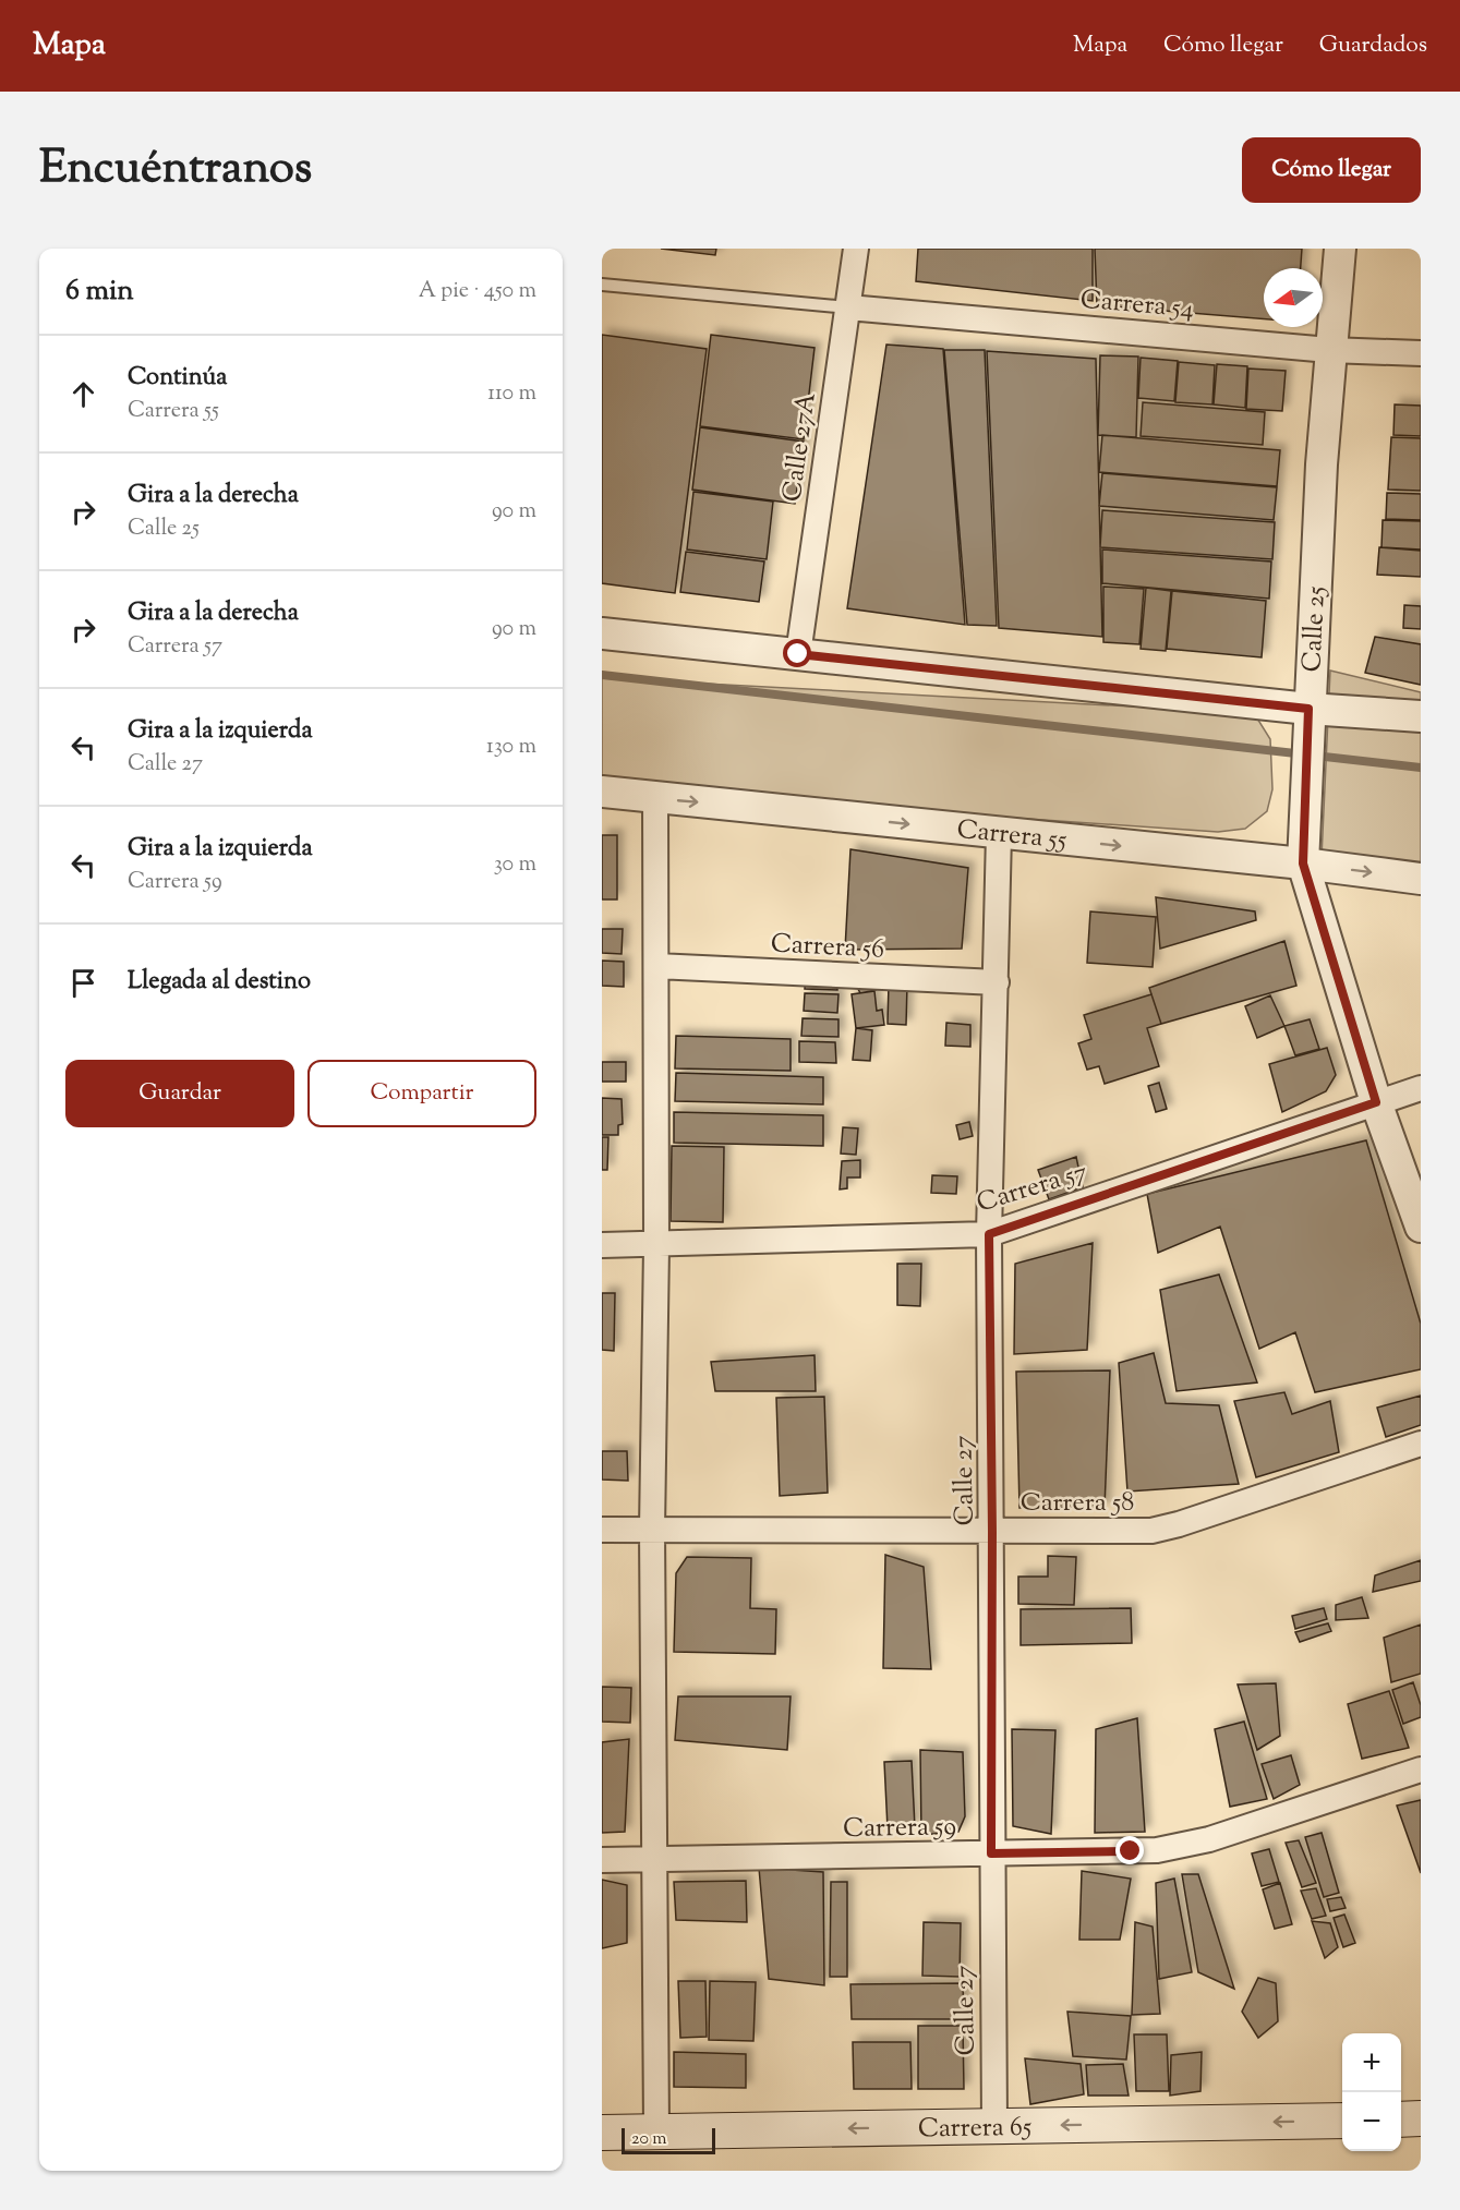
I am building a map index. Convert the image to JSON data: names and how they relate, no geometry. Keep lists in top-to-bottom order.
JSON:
{
  "streets": {
    "main road": ["Carrera 65"],
    "street": [
      "Carrera 54",
      "Calle 27A",
      "Calle 25",
      "Carrera 55",
      "Carrera 56",
      "Carrera 57",
      "Calle 27",
      "Carrera 58",
      "Carrera 59"
    ]
  },
  "crossings": [
    ["Carrera 54", "Calle 27A"],
    ["Carrera 54", "Calle 25"],
    ["Calle 25", "Carrera 55"],
    ["Calle 25", "Carrera 57"],
    ["Carrera 55", "Calle 27"],
    ["Carrera 56", "Calle 27"],
    ["Carrera 57", "Calle 27"],
    ["Calle 27", "Carrera 58"],
    ["Calle 27", "Carrera 59"],
    ["Calle 27", "Carrera 65"]
  ],
  "one_way": ["Carrera 65"],
  "scale_bar": "20 m",
  "north": "left",
  "page": {
    "header": "Mapa",
    "nav": ["Mapa", "Cómo llegar", "Guardados"],
    "title": "Encuéntranos",
    "buttons": [
      "Cómo llegar",
      ["Guardar", "Compartir"]
    ],
    "heading": ["6 min", "A pie · 450 m"],
    "list": [
      ["Continúa", "Carrera 55", "110 m"],
      ["Gira a la derecha", "Calle 25", "90 m"],
      ["Gira a la derecha", "Carrera 57", "90 m"],
      ["Gira a la izquierda", "Calle 27", "130 m"],
      ["Gira a la izquierda", "Carrera 59", "30 m"],
      "Llegada al destino"
    ],
    "map_buttons": ["+", "−"],
    "scale": "20 m"
  }
}
